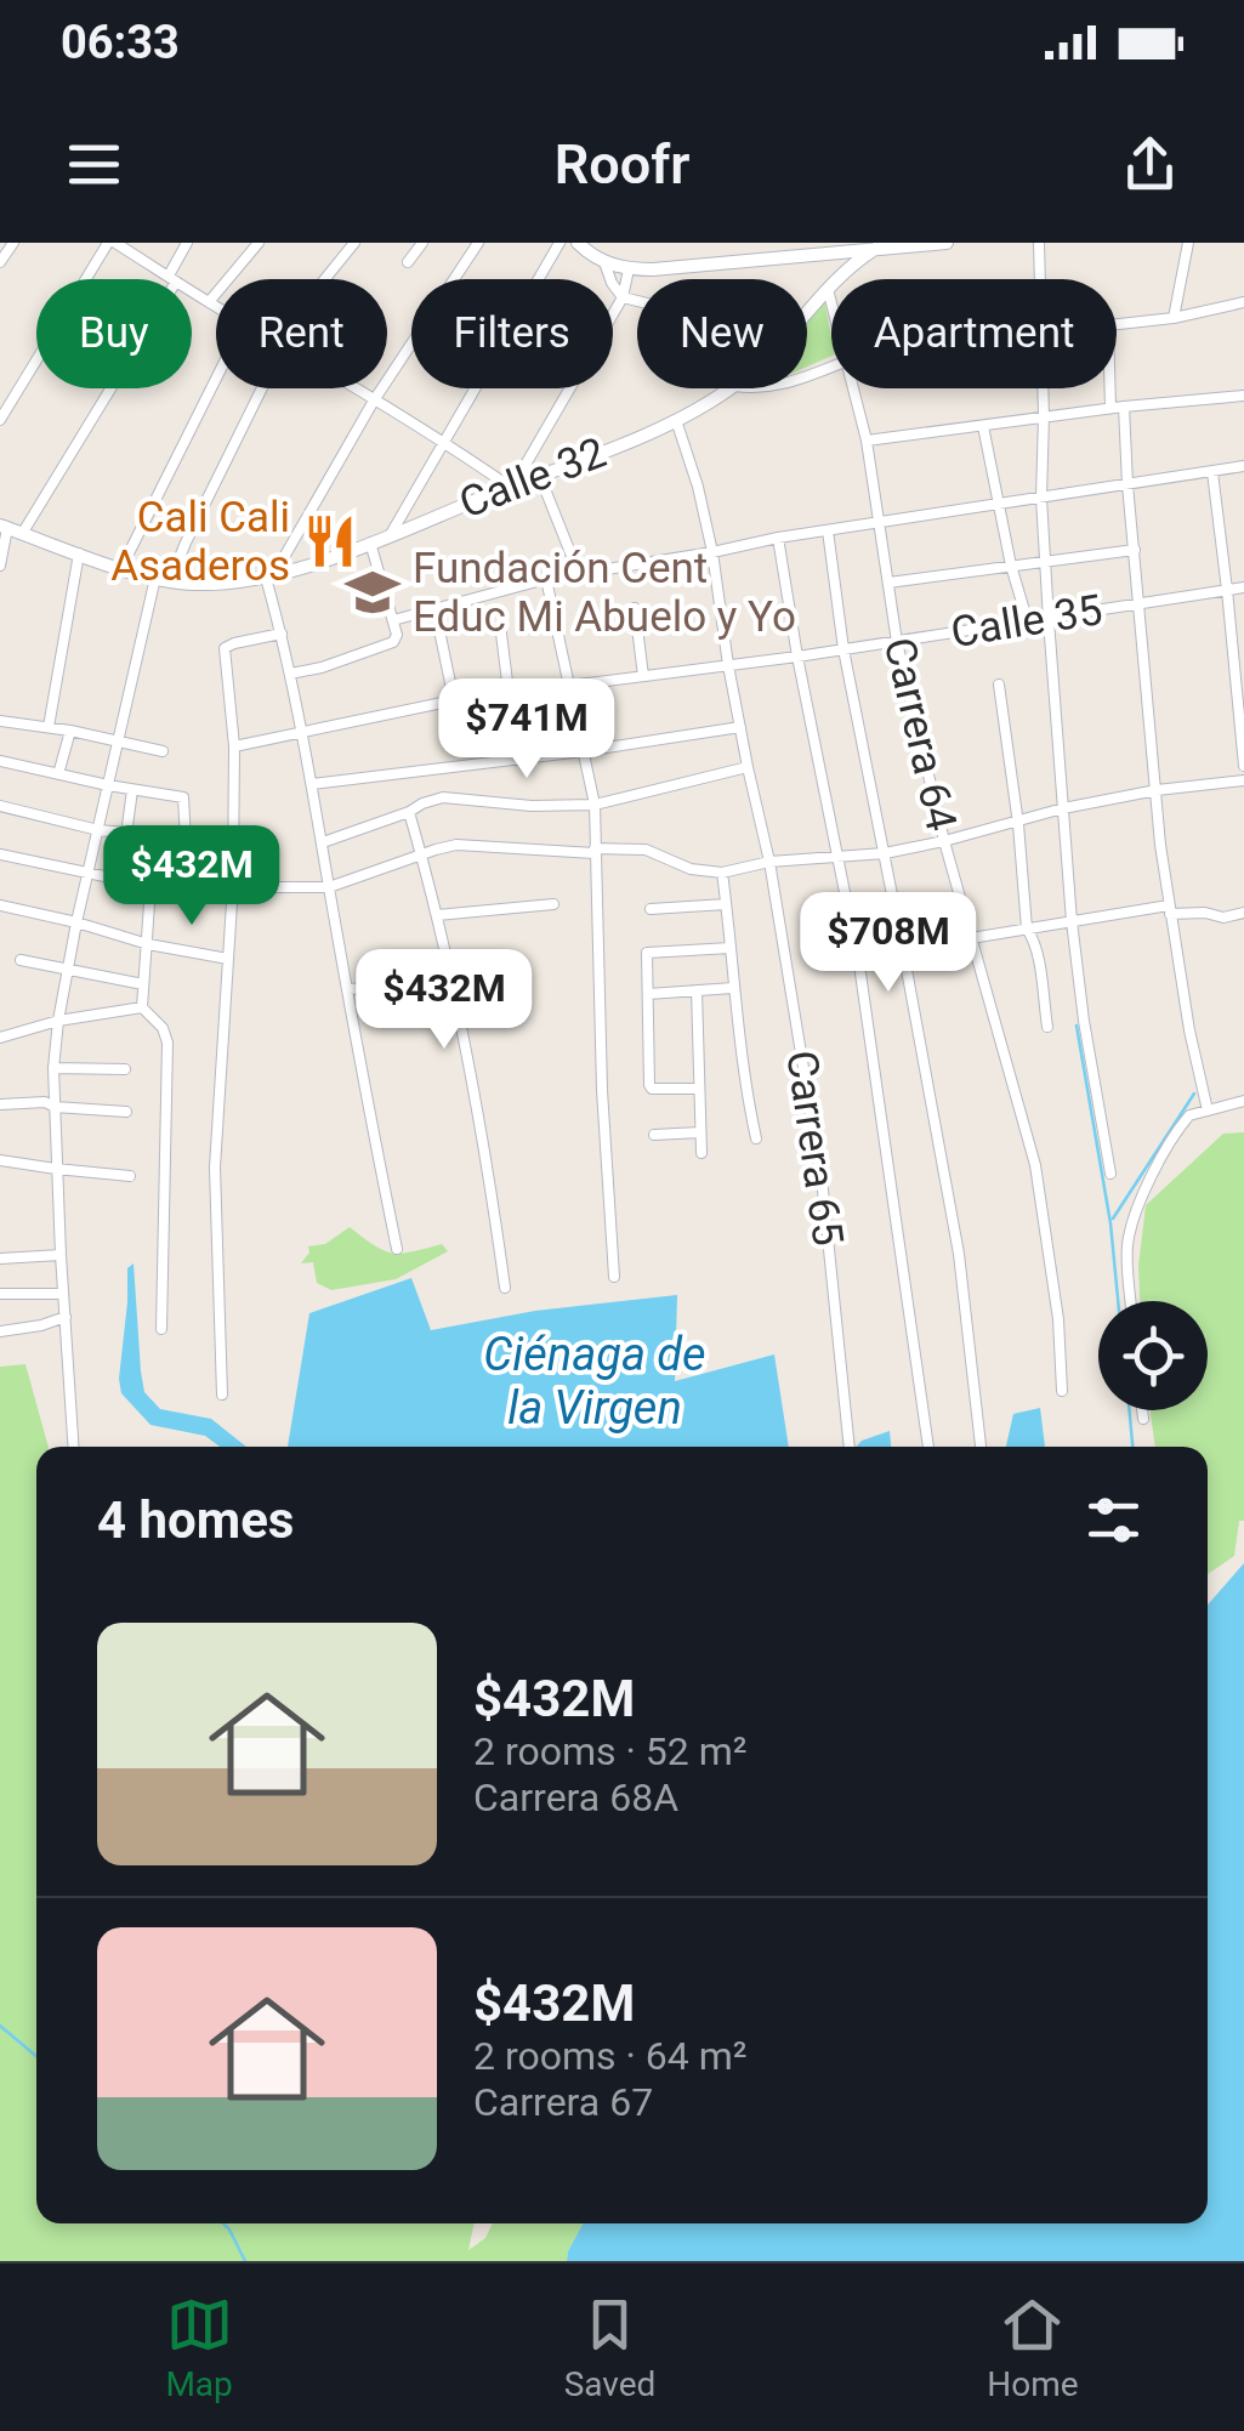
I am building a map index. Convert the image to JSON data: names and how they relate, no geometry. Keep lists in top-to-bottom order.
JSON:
{
  "streets": {
    "street": [
      "Calle 32",
      "Calle 35",
      "Carrera 64",
      "Carrera 65"
    ]
  },
  "crossings": [
    ["Calle 32", "Carrera 65"],
    ["Calle 35", "Carrera 64"],
    ["Calle 35", "Carrera 65"]
  ],
  "water": ["Ciénaga de la Virgen"],
  "places": {
    "restaurant": ["Cali Cali Asaderos"],
    "school or university": ["Fundación Cent Educ Mi Abuelo y Yo"]
  },
  "page": {
    "status": "06:33",
    "header": "Roofr",
    "chip": [
      "Buy",
      "Rent",
      "Filters",
      "New",
      "Apartment"
    ],
    "price": [
      "$741M",
      "$432M",
      "$708M",
      "$432M"
    ],
    "heading": "4 homes",
    "list": [
      {
        "name": "$432M",
        "note": "2 rooms · 52 m² · Carrera 68A"
      },
      {
        "name": "$432M",
        "note": "2 rooms · 64 m² · Carrera 67"
      }
    ],
    "tabs": ["Map", "Saved", "Home"]
  }
}
